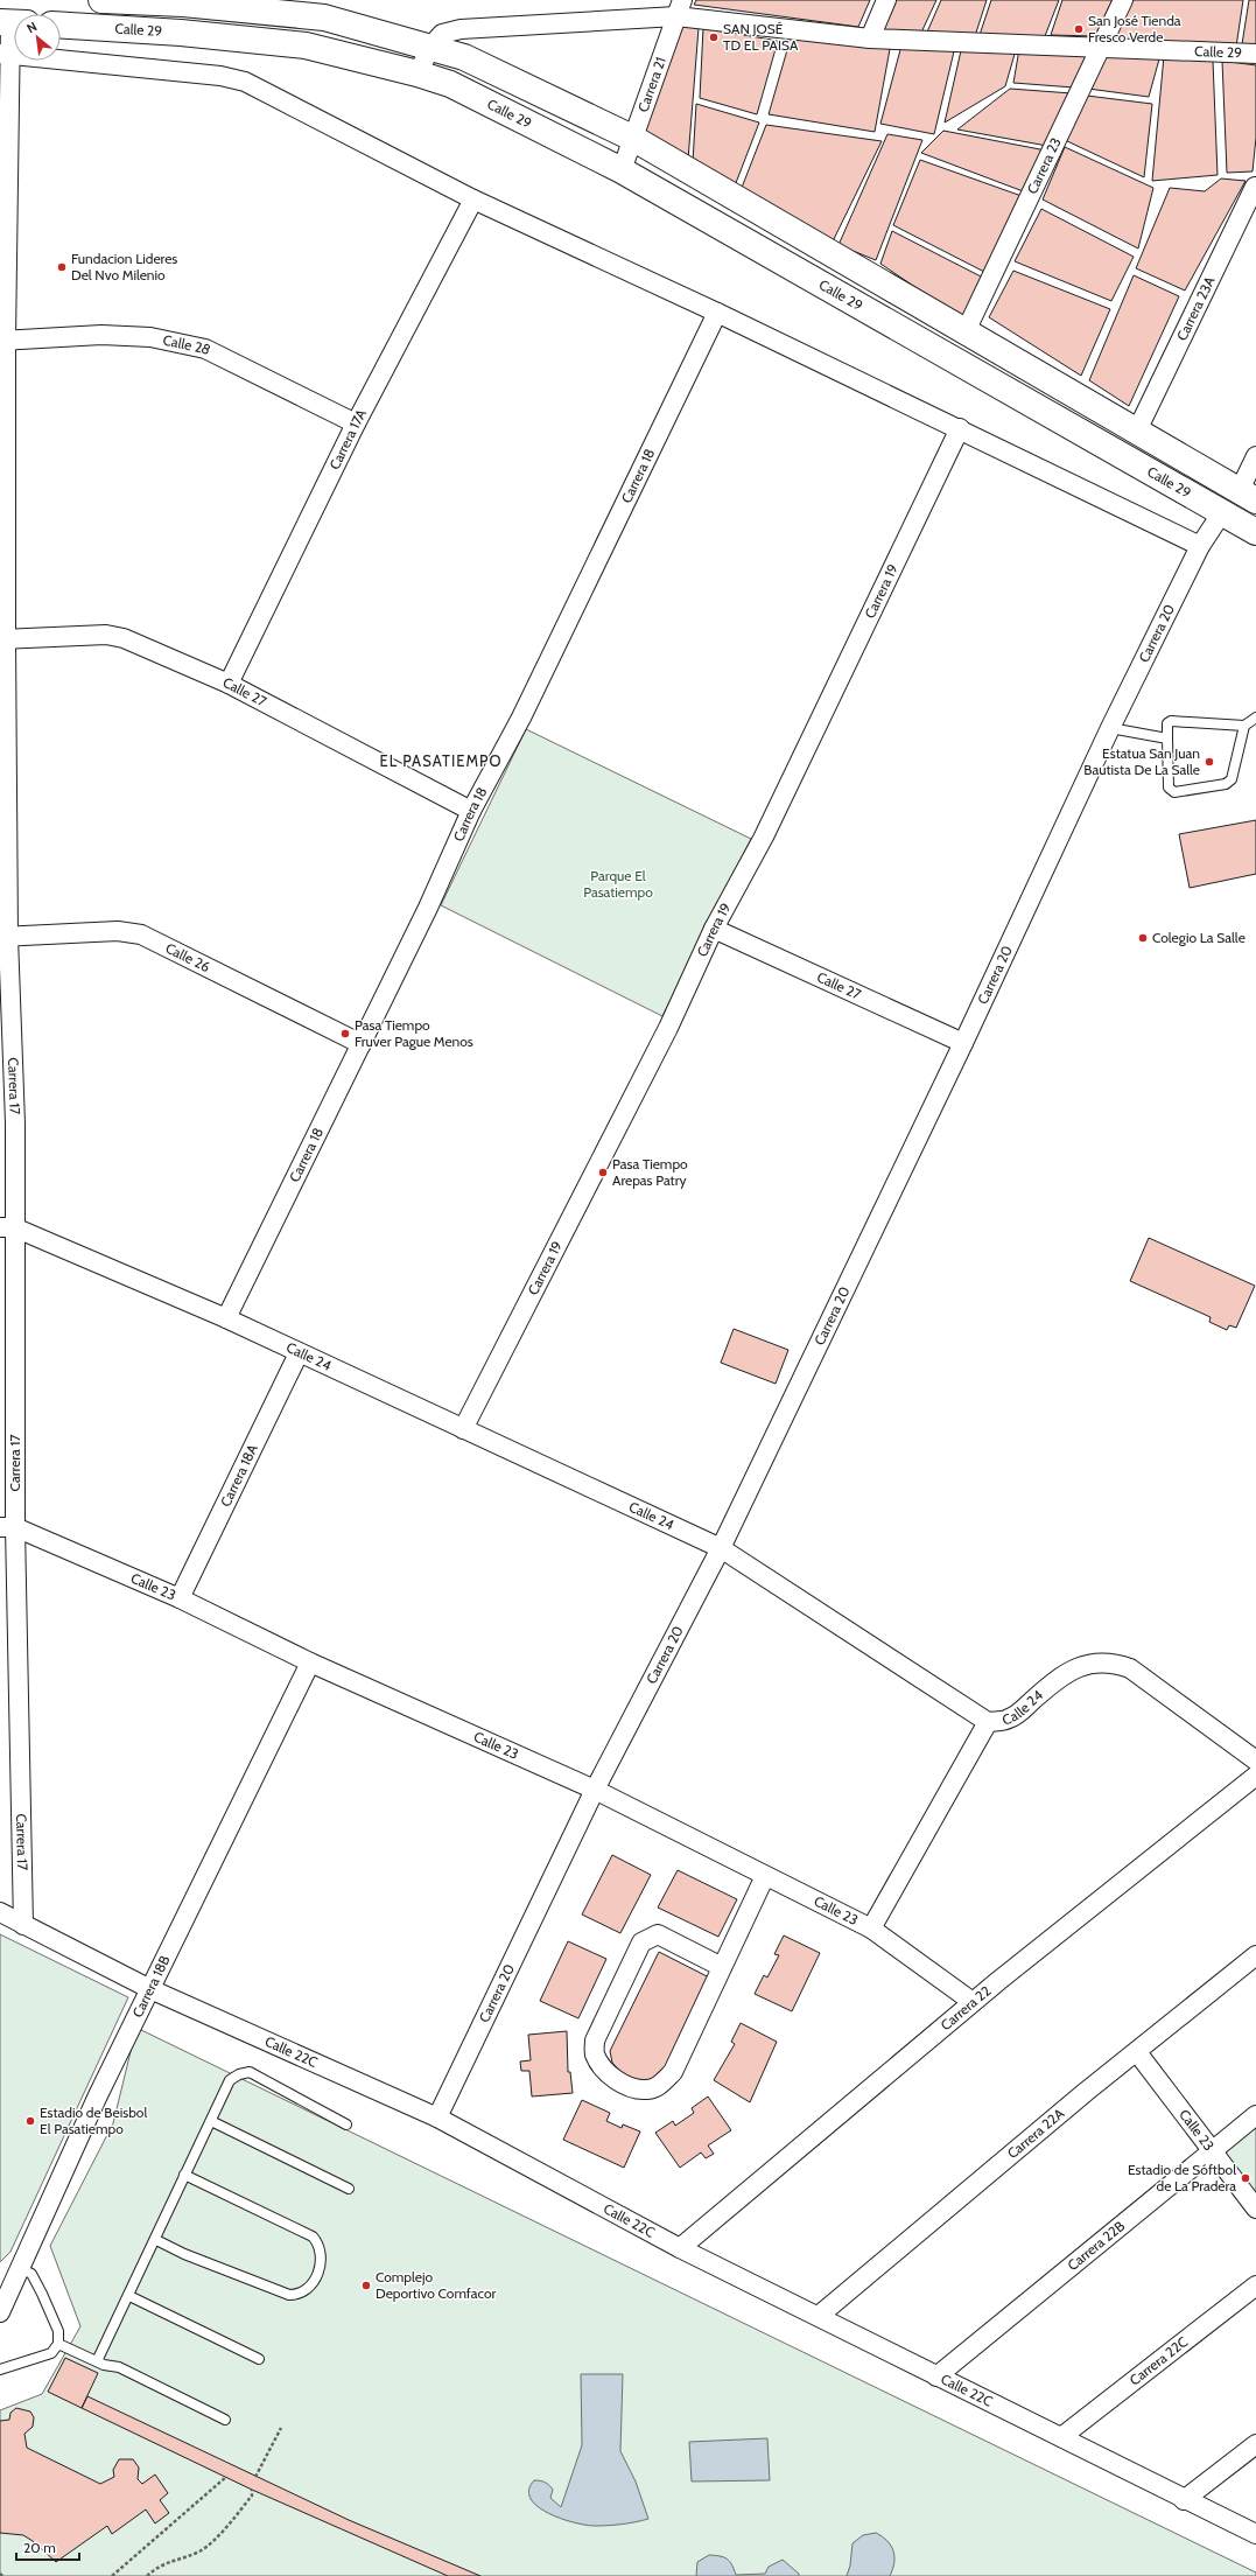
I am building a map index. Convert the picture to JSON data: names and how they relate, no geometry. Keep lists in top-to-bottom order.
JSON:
{
  "streets": {
    "main road": ["Calle 29"],
    "street": [
      "Carrera 21",
      "Carrera 23",
      "Carrera 23A",
      "Calle 28",
      "Carrera 17A",
      "Carrera 18",
      "Carrera 19",
      "Carrera 20",
      "Calle 27",
      "Calle 26",
      "Carrera 17",
      "Calle 24",
      "Carrera 18A",
      "Calle 23",
      "Carrera 18B",
      "Carrera 22",
      "Calle 22C",
      "Carrera 22A",
      "Carrera 22B",
      "Carrera 22C"
    ]
  },
  "crossings": [
    ["Calle 29", "Carrera 21"],
    ["Calle 29", "Carrera 23"],
    ["Calle 29", "Carrera 23A"],
    ["Calle 29", "Carrera 20"],
    ["Calle 28", "Carrera 17A"],
    ["Calle 28", "Carrera 17"],
    ["Carrera 17A", "Calle 27"],
    ["Carrera 18", "Calle 27"],
    ["Carrera 18", "Calle 26"],
    ["Carrera 18", "Calle 24"],
    ["Carrera 19", "Calle 27"],
    ["Carrera 19", "Calle 24"],
    ["Carrera 20", "Calle 27"],
    ["Carrera 20", "Calle 24"],
    ["Carrera 20", "Calle 23"],
    ["Carrera 20", "Calle 22C"],
    ["Calle 27", "Carrera 17"],
    ["Calle 26", "Carrera 17"],
    ["Carrera 17", "Calle 24"],
    ["Carrera 17", "Calle 23"],
    ["Carrera 17", "Calle 22C"],
    ["Calle 24", "Carrera 18A"],
    ["Carrera 18A", "Calle 23"],
    ["Calle 23", "Carrera 18B"],
    ["Calle 23", "Carrera 22"],
    ["Calle 23", "Carrera 22A"],
    ["Calle 23", "Carrera 22B"],
    ["Carrera 18B", "Calle 22C"],
    ["Carrera 22", "Calle 22C"],
    ["Calle 22C", "Carrera 22A"],
    ["Calle 22C", "Carrera 22B"],
    ["Calle 22C", "Carrera 22C"]
  ],
  "districts": ["EL PASATIEMPO"],
  "parks": ["Parque El Pasatiempo"],
  "places": [
    "San José Tienda Fresco Verde",
    "SAN JOSÉ TD EL PAISA",
    "Fundacion Lideres Del Nvo Milenio",
    "Estatua San Juan Bautista De La Salle",
    "Colegio La Salle",
    "Pasa Tiempo Fruver Pague Menos",
    "Pasa Tiempo Arepas Patry",
    "Estadio de Beisbol El Pasatiempo",
    "Estadio de Sóftbol de La Pradera",
    "Complejo Deportivo Comfacor"
  ],
  "scale_bar": "20 m",
  "north": "top left"
}
